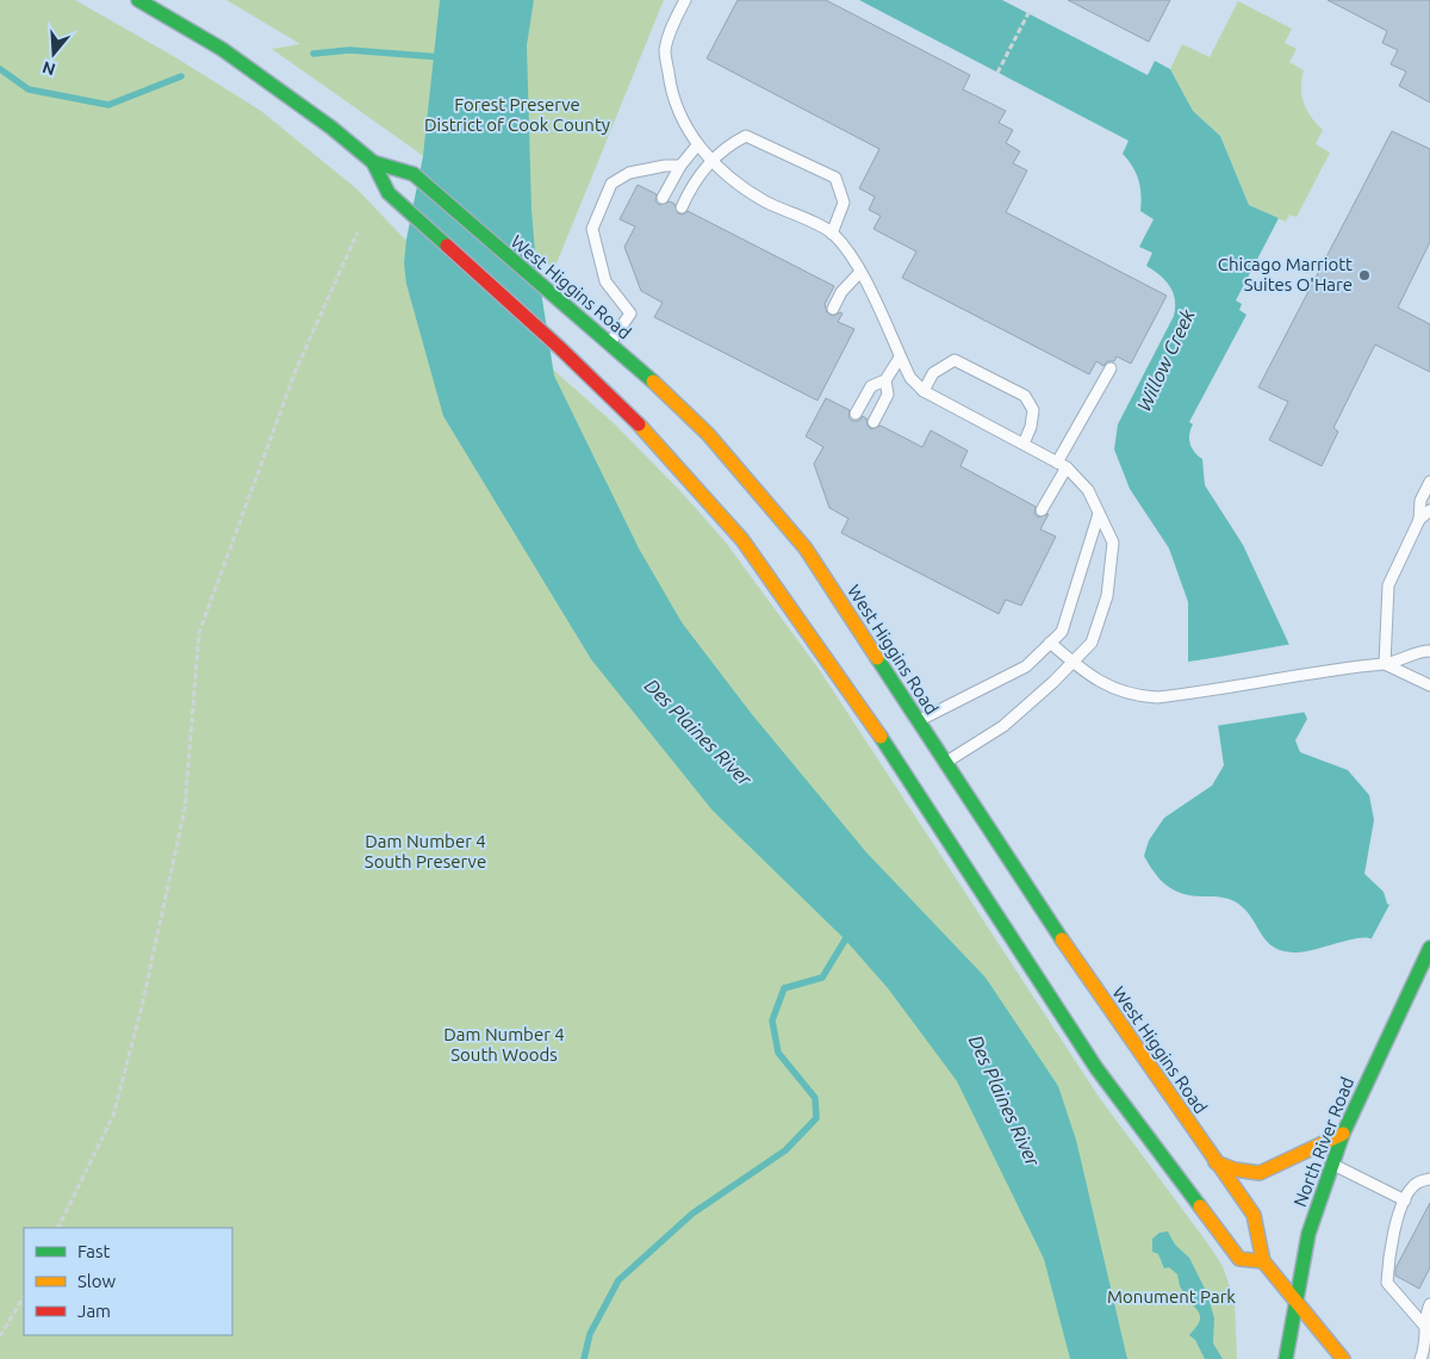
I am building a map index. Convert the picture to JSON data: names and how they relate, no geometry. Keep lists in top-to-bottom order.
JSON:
{
  "streets": {
    "main road": ["West Higgins Road", "North River Road"]
  },
  "crossings": [
    ["West Higgins Road", "North River Road"]
  ],
  "water": ["Willow Creek", "Des Plaines River"],
  "parks": [
    "Forest Preserve District of Cook County",
    "Dam Number 4 South Preserve",
    "Dam Number 4 South Woods",
    "Monument Park"
  ],
  "places": ["Chicago Marriott Suites O'Hare"],
  "legend": ["Fast", "Slow", "Jam"],
  "north": "bottom"
}
